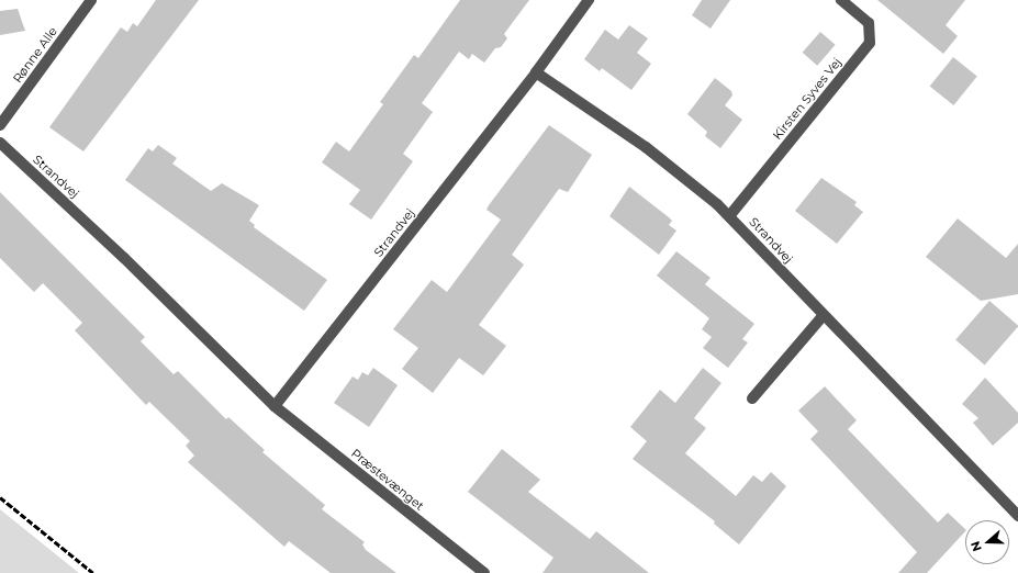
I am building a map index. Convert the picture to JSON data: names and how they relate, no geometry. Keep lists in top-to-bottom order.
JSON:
{
  "streets": {
    "street": [
      "Rønne Alle",
      "Kirsten Syves Vej",
      "Strandvej",
      "Præstevænget"
    ]
  },
  "crossings": [
    ["Kirsten Syves Vej", "Strandvej"],
    ["Strandvej", "Præstevænget"]
  ],
  "north": "left"
}
